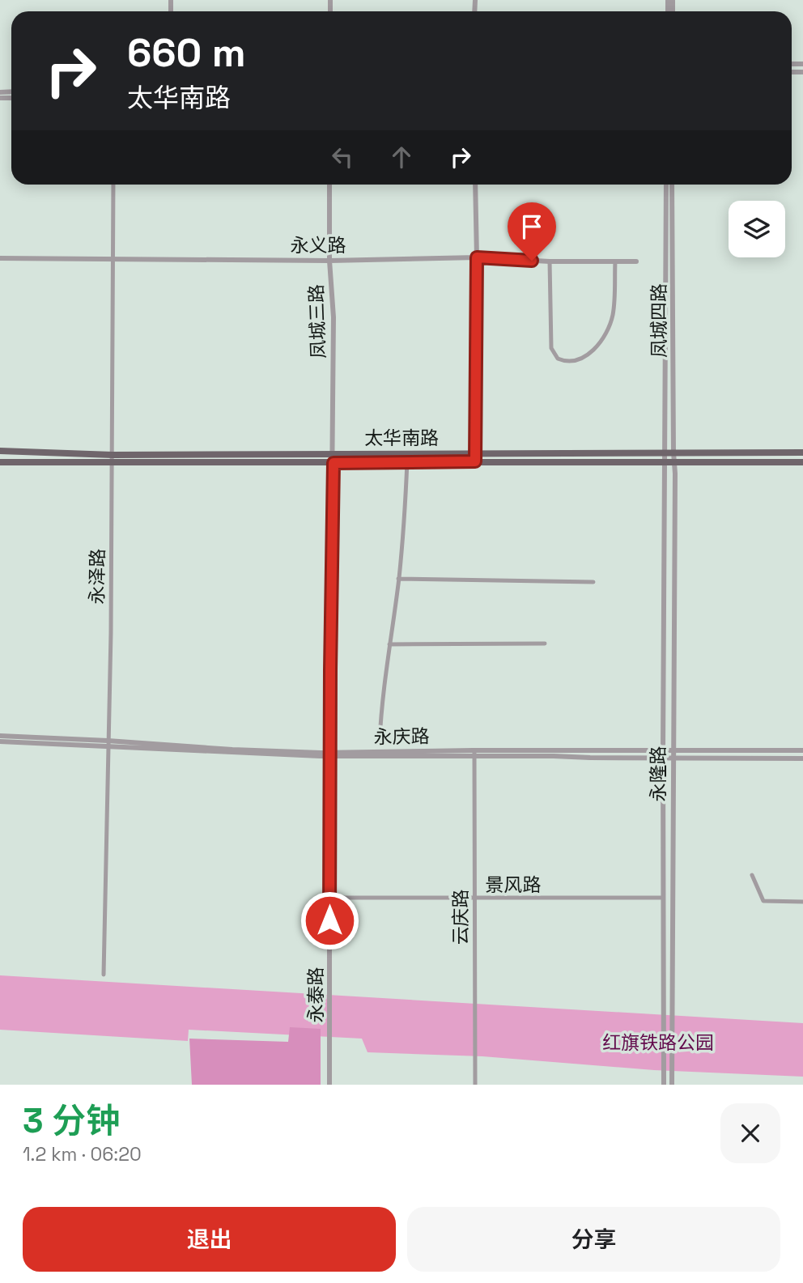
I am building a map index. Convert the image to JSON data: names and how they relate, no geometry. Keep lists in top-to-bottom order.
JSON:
{
  "streets": {
    "main road": ["太华南路"],
    "street": [
      "永义路",
      "凤城四路",
      "凤城三路",
      "永泽路",
      "永庆路",
      "永隆路",
      "景风路",
      "云庆路",
      "永泰路"
    ]
  },
  "crossings": [
    ["永义路", "凤城三路"],
    ["永义路", "永泽路"],
    ["凤城四路", "太华南路"],
    ["凤城四路", "永隆路"],
    ["凤城三路", "太华南路"],
    ["凤城三路", "永泰路"],
    ["太华南路", "永泽路"],
    ["太华南路", "永隆路"],
    ["太华南路", "永泰路"],
    ["永泽路", "永庆路"],
    ["永庆路", "永隆路"],
    ["永庆路", "云庆路"],
    ["永庆路", "永泰路"],
    ["永隆路", "景风路"],
    ["景风路", "云庆路"],
    ["景风路", "永泰路"]
  ],
  "parks": ["红旗铁路公园"],
  "page": {
    "turn": ["660 m", "太华南路"],
    "heading": ["3 分钟", "1.2 km · 06:20"],
    "buttons": ["退出", "分享"]
  }
}
